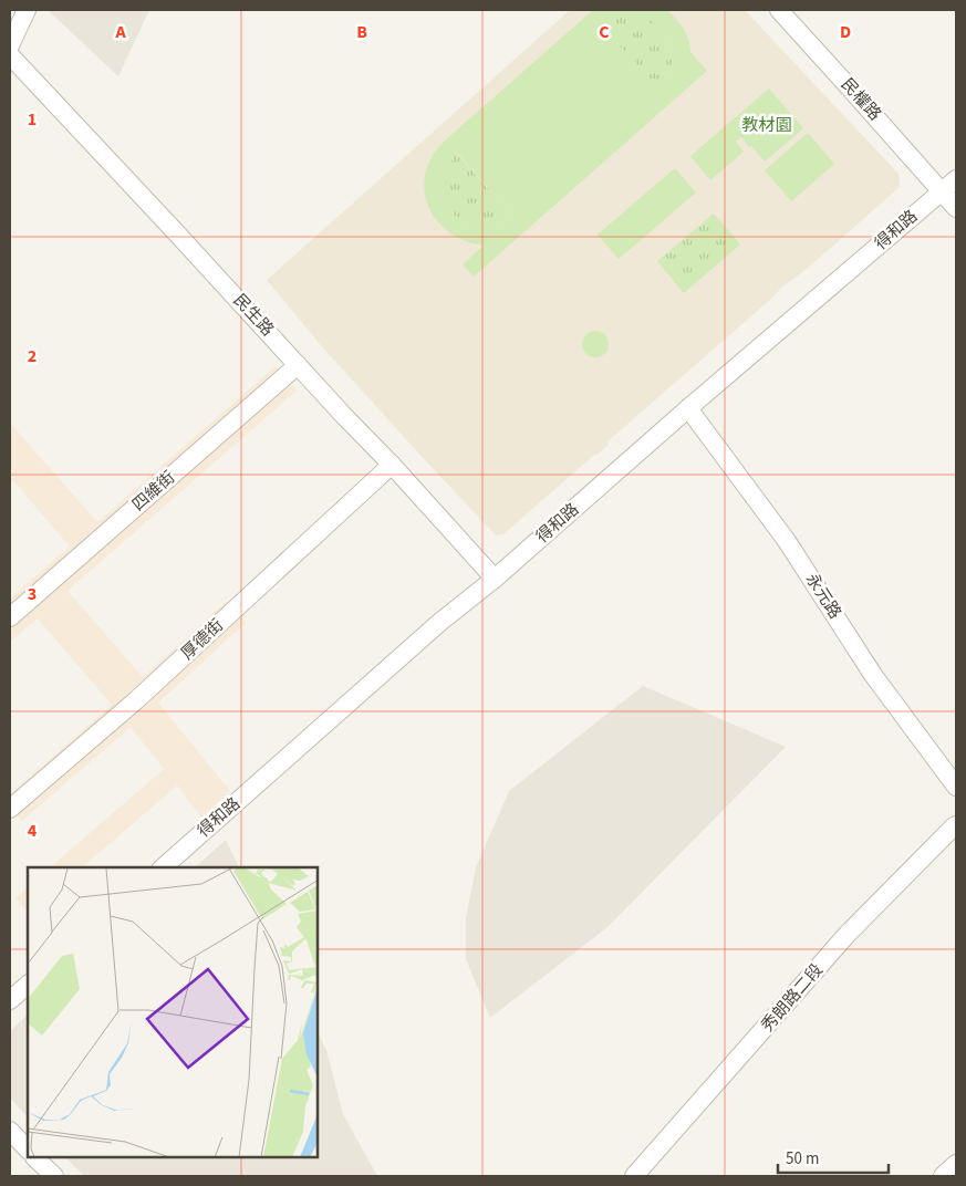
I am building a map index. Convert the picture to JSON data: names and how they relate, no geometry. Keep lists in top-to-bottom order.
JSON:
{
  "streets": {
    "street": [
      "民權路",
      "得和路",
      "民生路",
      "四維街",
      "永元路",
      "厚德街",
      "秀朗路二段"
    ]
  },
  "crossings": [
    ["民權路", "得和路"],
    ["得和路", "民生路"],
    ["得和路", "永元路"],
    ["民生路", "四維街"],
    ["民生路", "厚德街"]
  ],
  "parks": ["教材園"],
  "scale_bar": "50 m",
  "grid": {
    "columns": [
      "A",
      "B",
      "C",
      "D"
    ],
    "rows": [
      "1",
      "2",
      "3",
      "4"
    ]
  }
}
